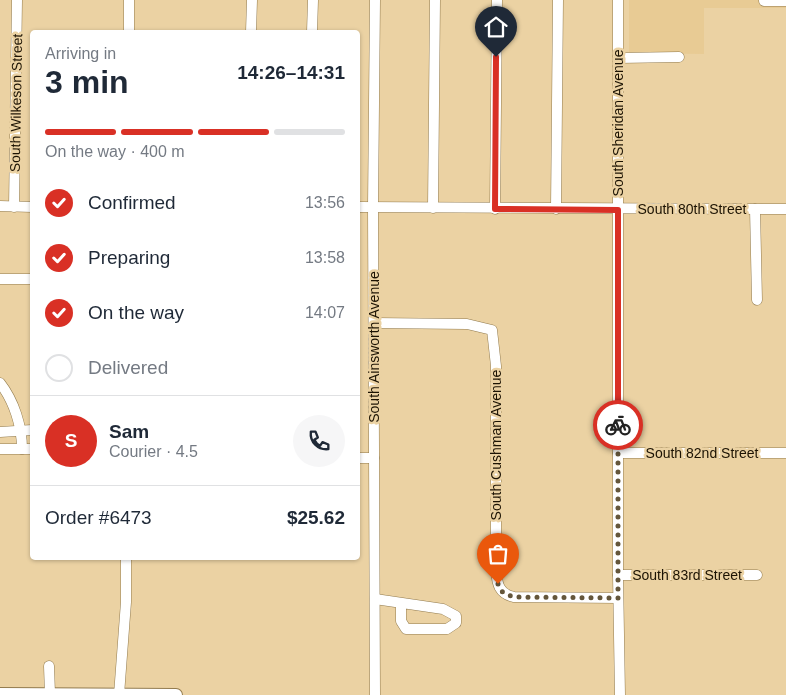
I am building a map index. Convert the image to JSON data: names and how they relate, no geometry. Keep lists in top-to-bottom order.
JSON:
{
  "streets": {
    "street": [
      "South Wilkeson Street",
      "South Sheridan Avenue",
      "South 80th Street",
      "South Ainsworth Avenue",
      "South Cushman Avenue",
      "South 82nd Street",
      "South 83rd Street"
    ]
  },
  "crossings": [
    ["South Sheridan Avenue", "South 80th Street"],
    ["South Sheridan Avenue", "South 82nd Street"],
    ["South Sheridan Avenue", "South 83rd Street"],
    ["South 80th Street", "South Ainsworth Avenue"],
    ["South Ainsworth Avenue", "South Cushman Avenue"],
    ["South Cushman Avenue", "South 83rd Street"]
  ],
  "page": {
    "heading": ["3 min", "Arriving in", "14:26–14:31"],
    "panel": [
      "Sam",
      "Courier · 4.5",
      "Order #6473",
      "$25.62"
    ],
    "bar": "On the way · 400 m",
    "list": [
      ["Confirmed", "13:56"],
      ["Preparing", "13:58"],
      ["On the way", "14:07"],
      "Delivered"
    ],
    "round": "S"
  }
}
